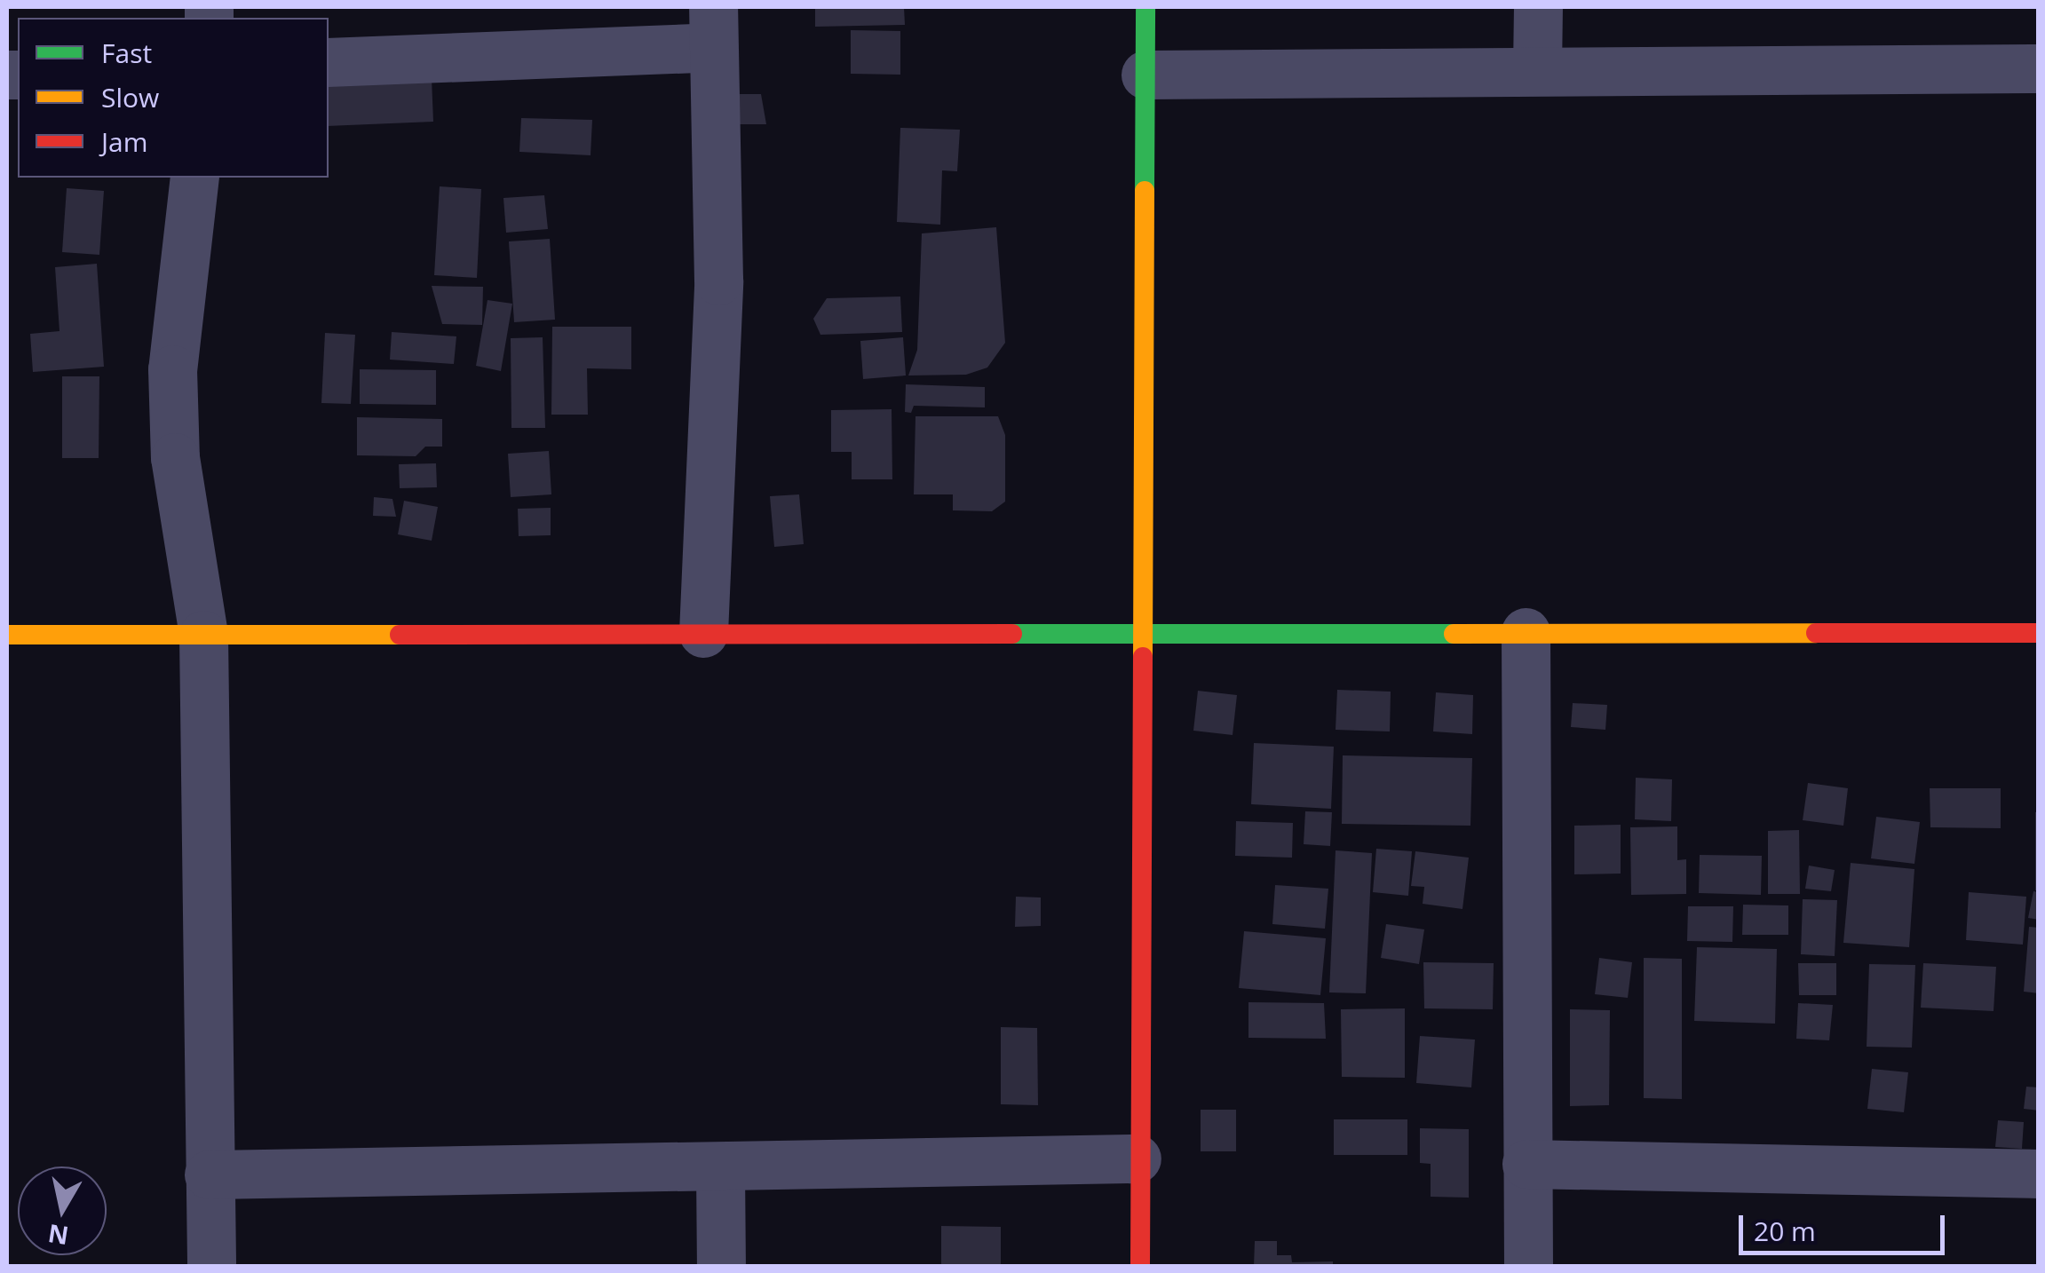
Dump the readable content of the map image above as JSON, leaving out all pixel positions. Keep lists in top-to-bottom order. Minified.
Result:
{"legend":["Fast","Slow","Jam"],"scale_bar":"20 m","north":"bottom"}
